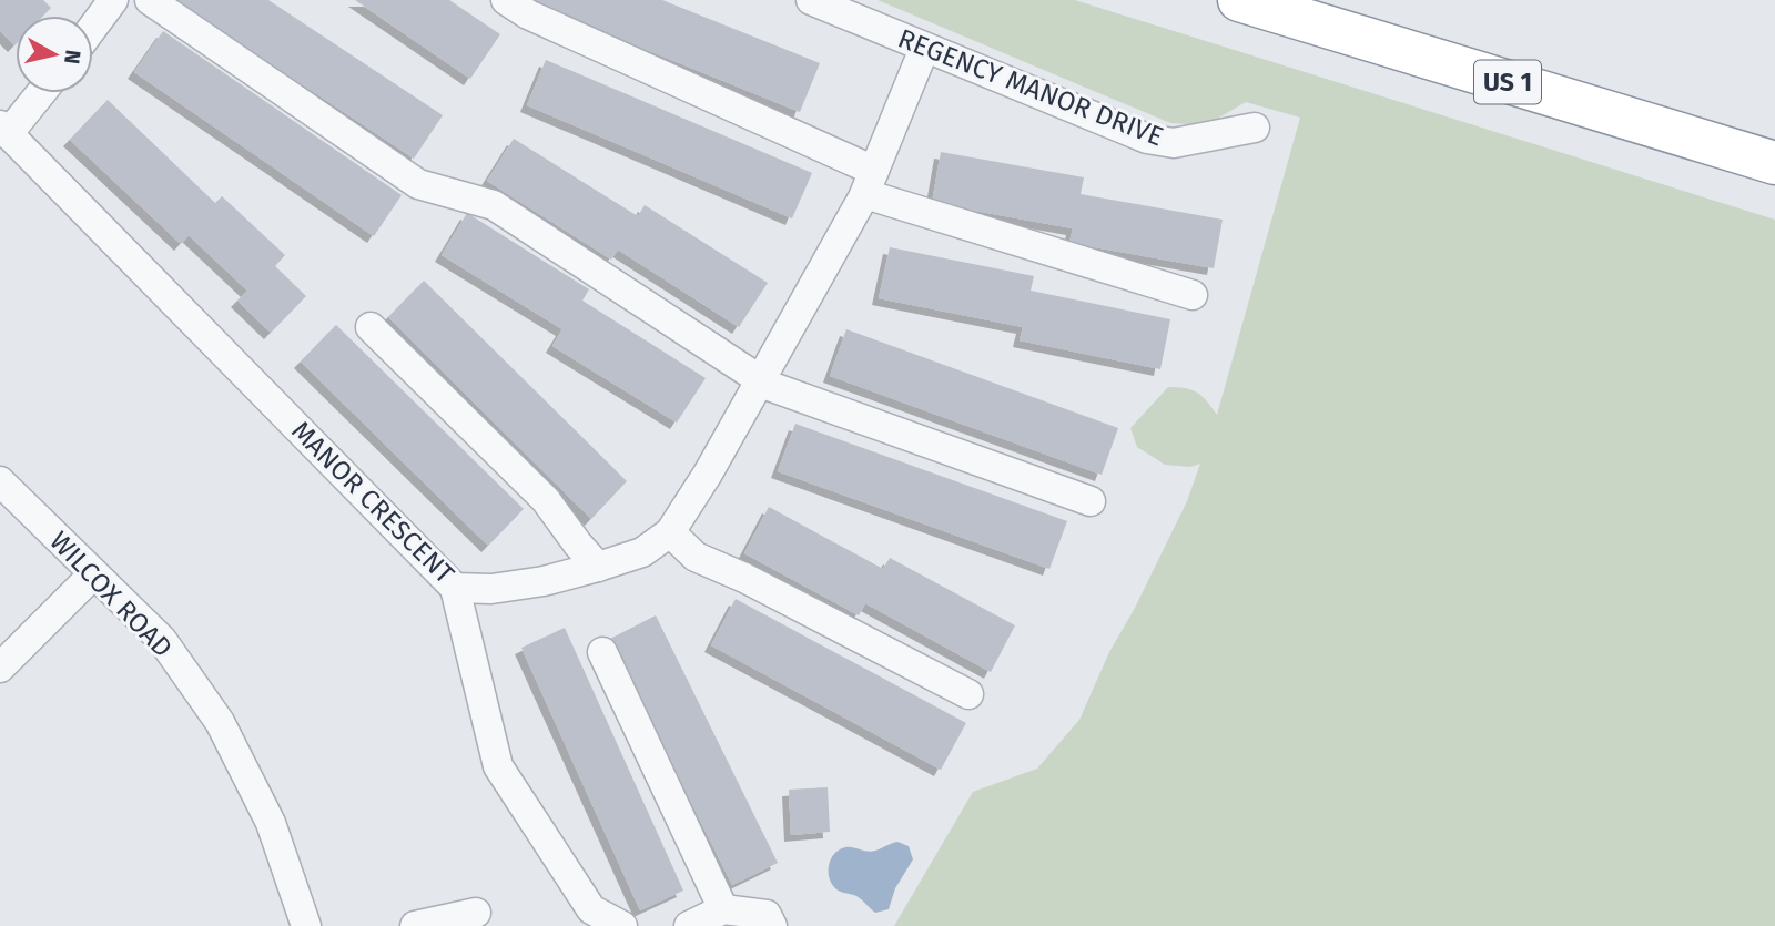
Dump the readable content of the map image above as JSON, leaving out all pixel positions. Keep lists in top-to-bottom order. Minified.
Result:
{"streets":{"highway":["US 1"],"street":["REGENCY MANOR DRIVE","MANOR CRESCENT","WILCOX ROAD"]},"crossings":[["REGENCY MANOR DRIVE","MANOR CRESCENT"]],"north":"right"}
